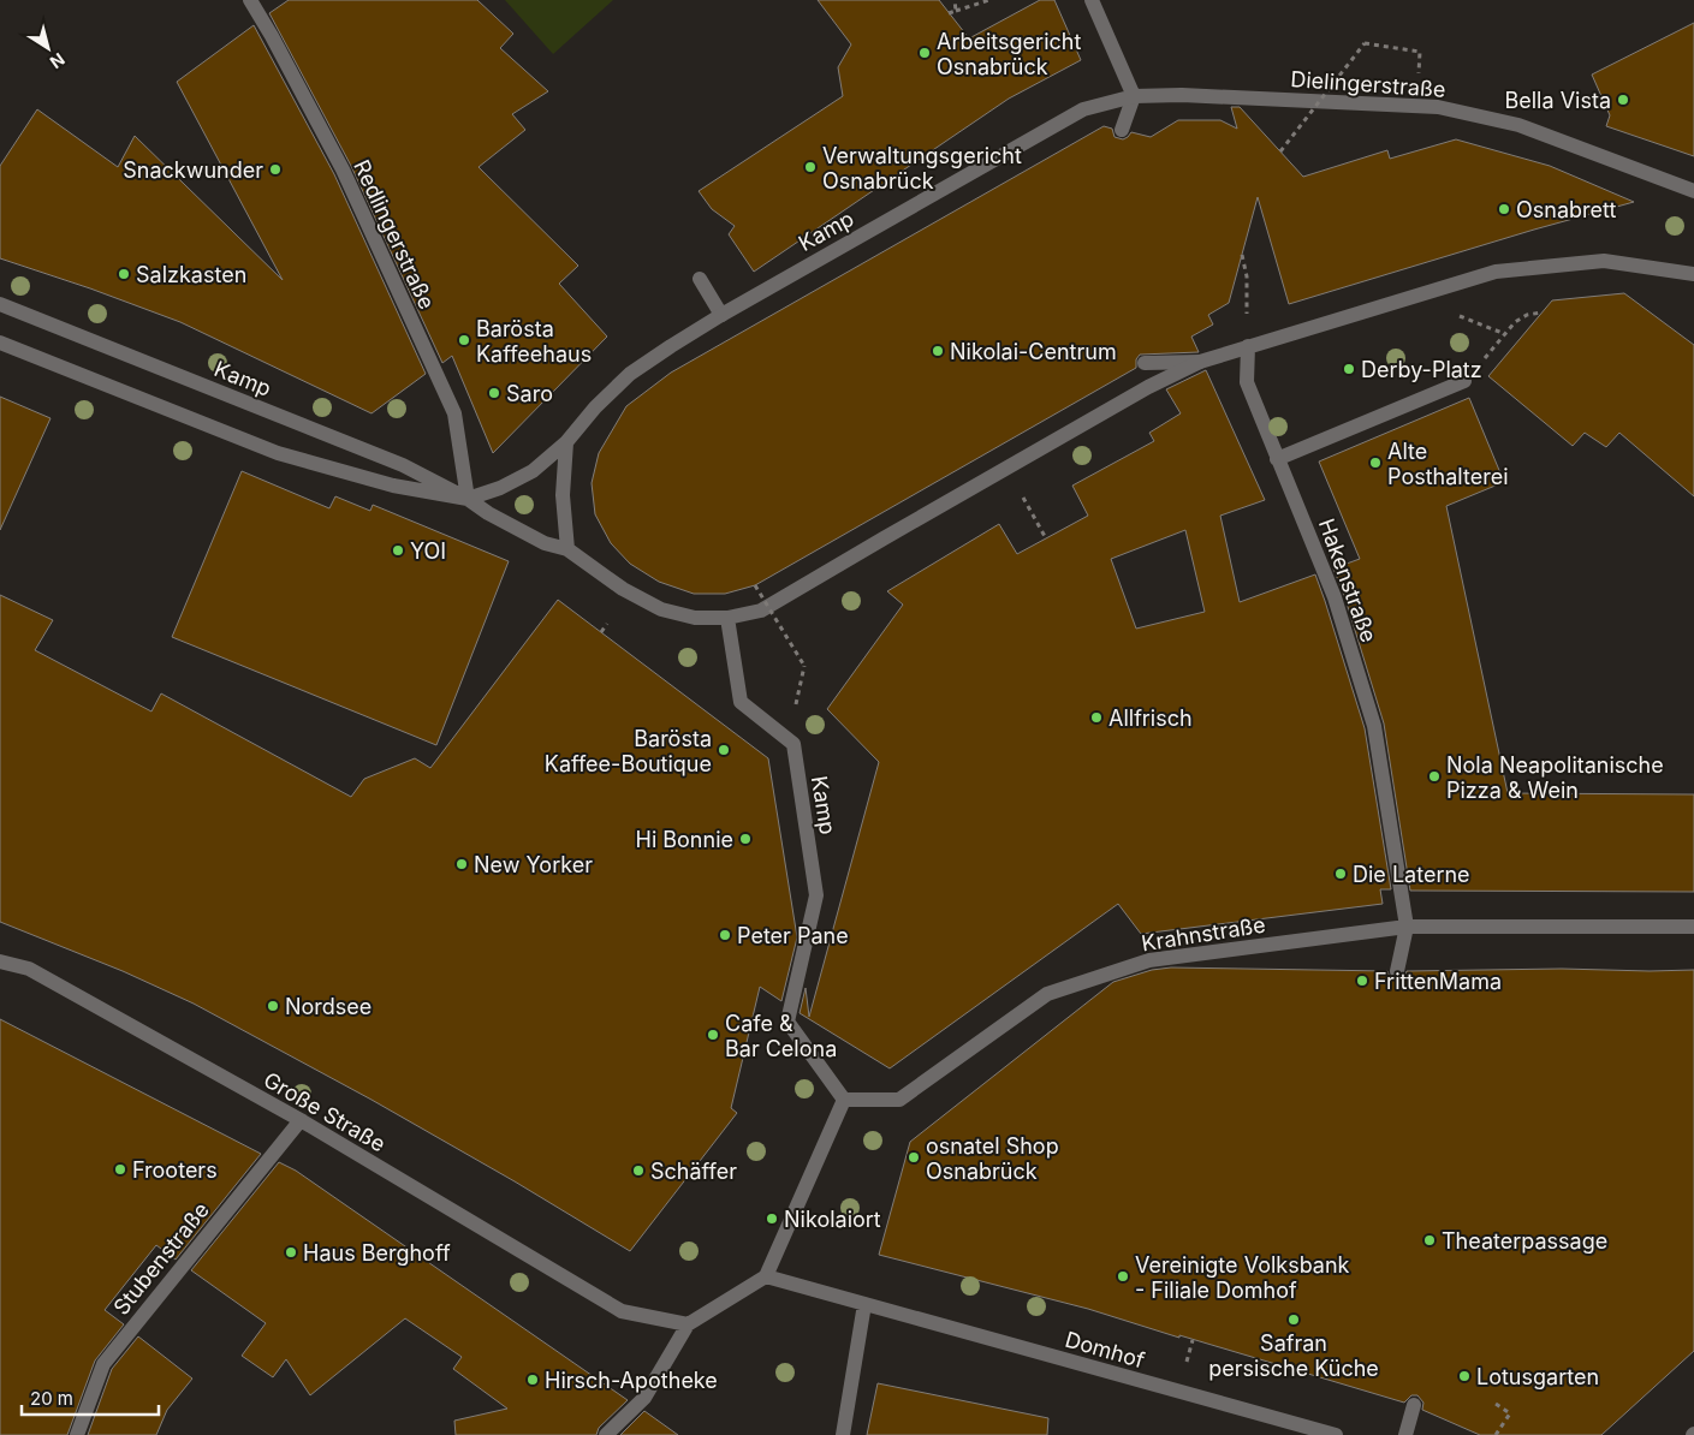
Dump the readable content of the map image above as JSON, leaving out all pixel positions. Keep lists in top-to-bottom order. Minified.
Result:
{"streets":{"street":["Dielingerstraße","Kamp","Redlingerstraße","Hakenstraße","Krahnstraße","Große Straße","Stubenstraße","Domhof"]},"crossings":[["Dielingerstraße","Kamp"],["Kamp","Redlingerstraße"],["Kamp","Hakenstraße"],["Kamp","Krahnstraße"],["Hakenstraße","Krahnstraße"],["Große Straße","Stubenstraße"]],"places":["Arbeitsgericht Osnabrück","Bella Vista","Verwaltungsgericht Osnabrück","Snackwunder","Osnabrett","Salzkasten","Barösta Kaffeehaus","Nikolai-Centrum","Derby-Platz","Saro","Alte Posthalterei","YOI","Allfrisch","Barösta Kaffee-Boutique","Nola Neapolitanische Pizza & Wein","Hi Bonnie","New Yorker","Die Laterne","Peter Pane","FrittenMama","Nordsee","Cafe & Bar Celona","osnatel Shop Osnabrück","Frooters","Schäffer","Nikolaiort","Theaterpassage","Haus Berghoff","Vereinigte Volksbank - Filiale Domhof","Safran persische Küche","Lotusgarten","Hirsch-Apotheke"],"scale_bar":"20 m","north":"bottom right"}
